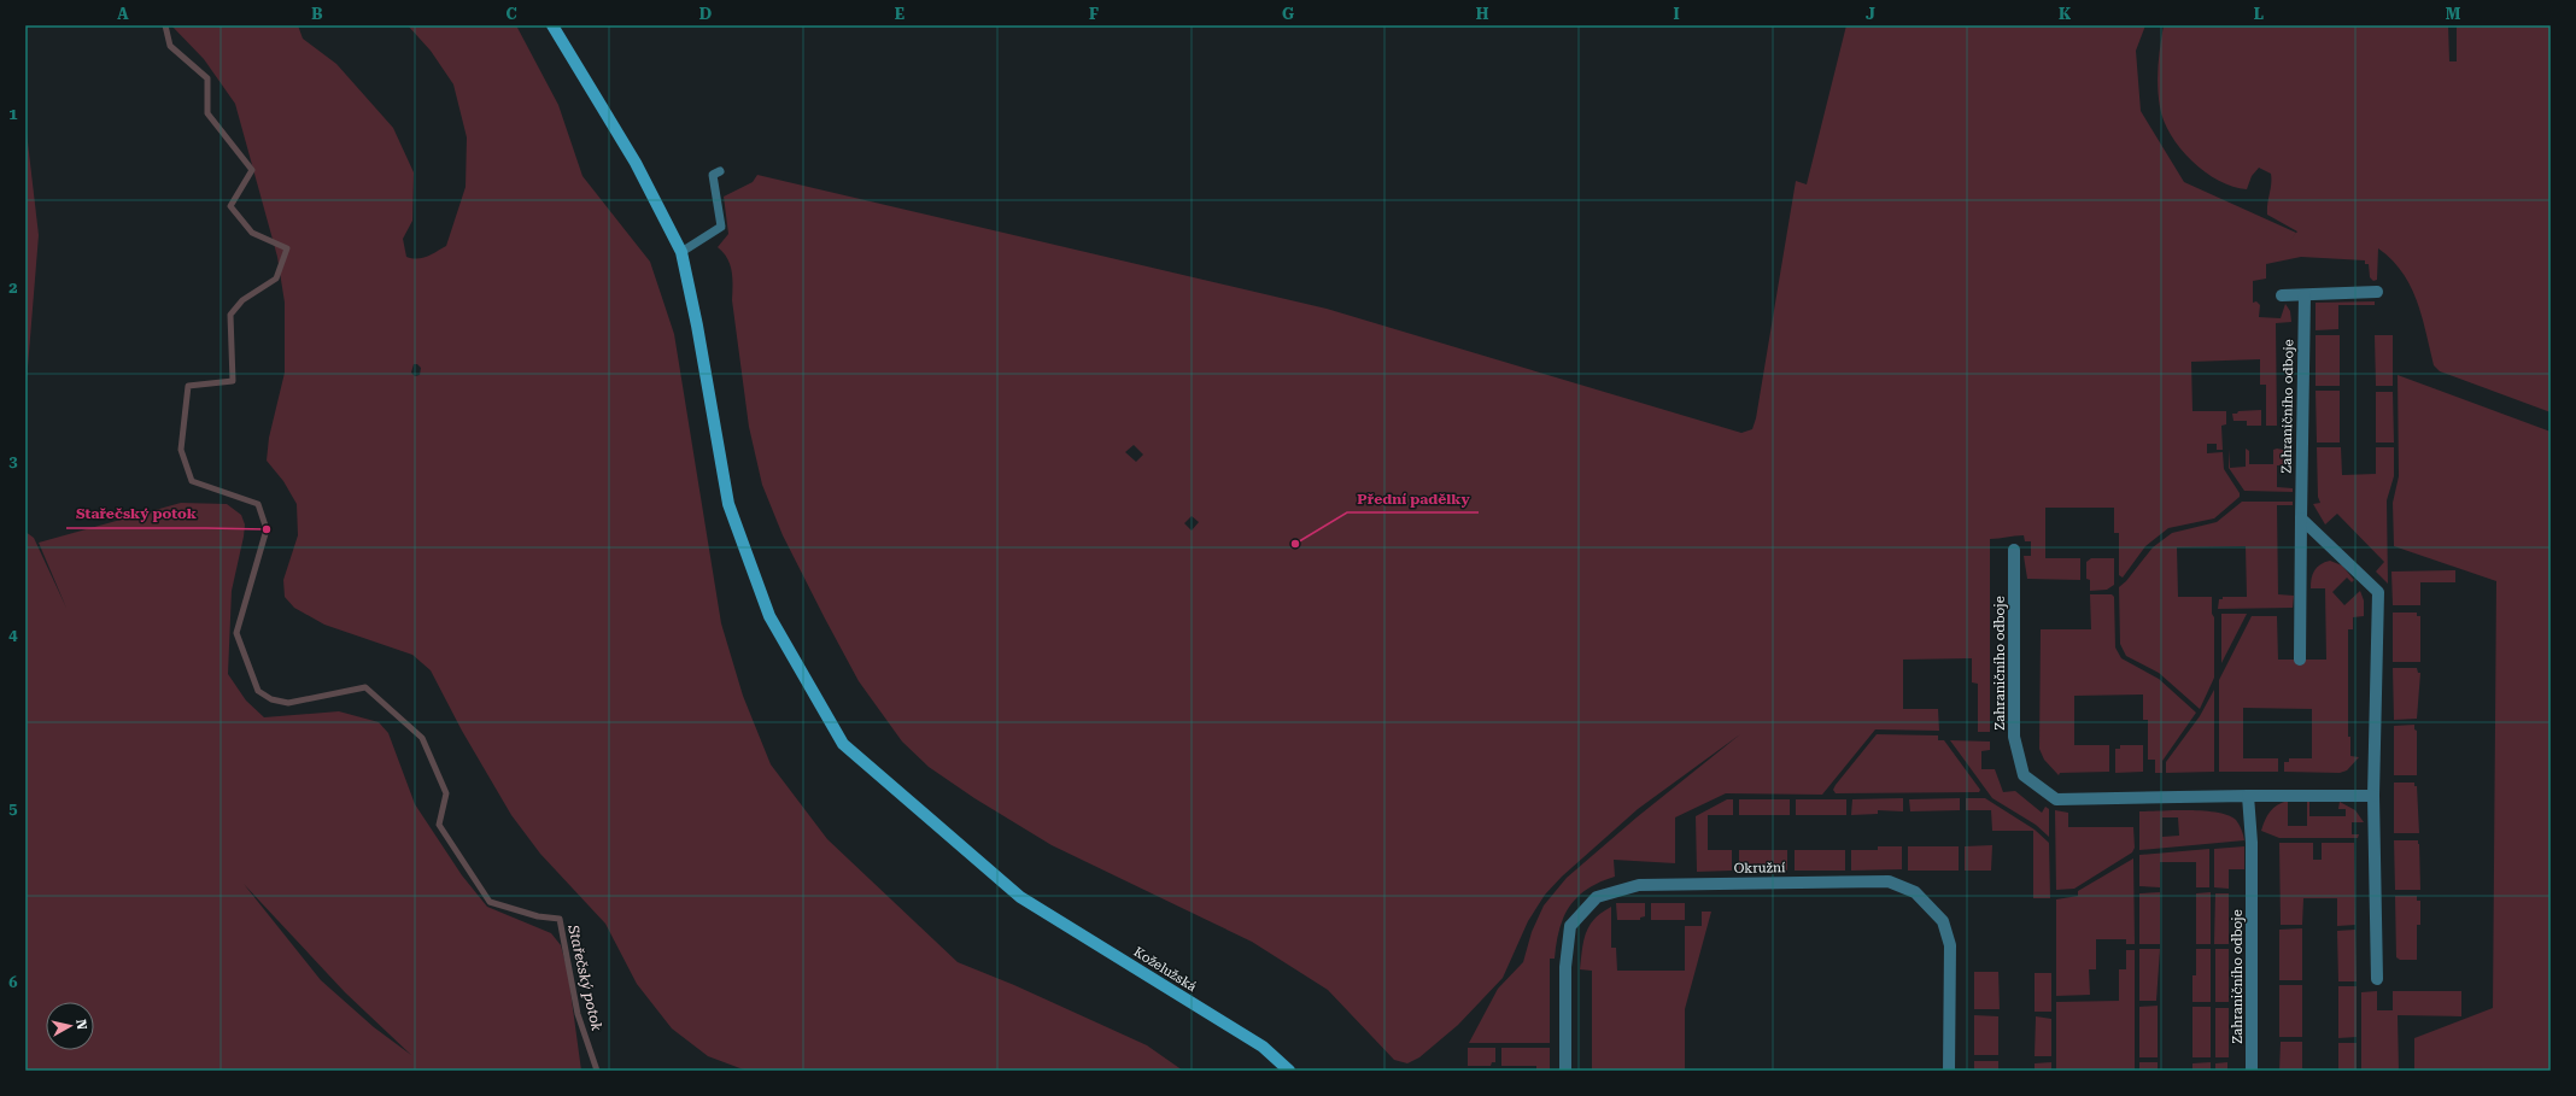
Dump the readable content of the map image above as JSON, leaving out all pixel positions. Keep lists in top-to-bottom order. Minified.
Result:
{"streets":{"main road":["Koželužská"],"street":["Zahraničního odboje","Okružní"]},"water":["Stařečský potok"],"places":["Stařečský potok","Přední padělky"],"north":"right","grid":{"columns":["A","B","C","D","E","F","G","H","I","J","K","L","M"],"rows":["1","2","3","4","5","6"]}}
